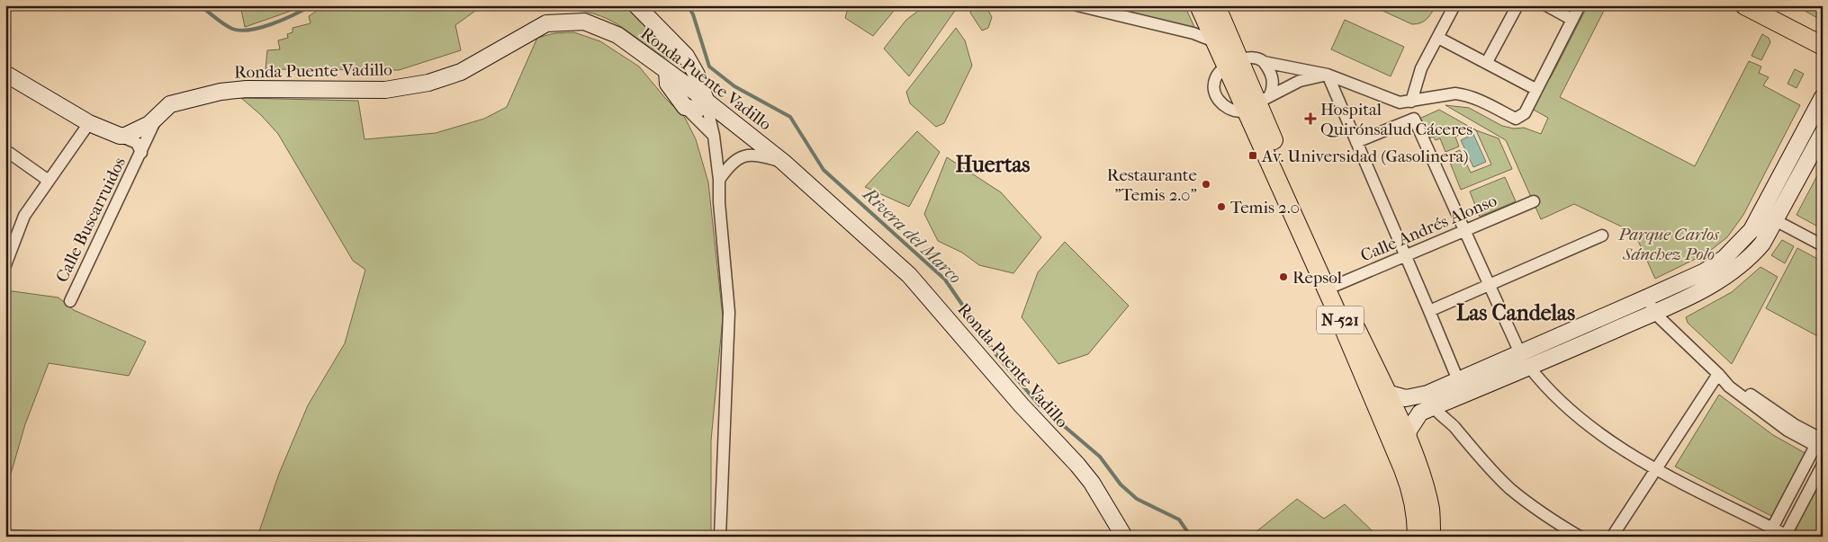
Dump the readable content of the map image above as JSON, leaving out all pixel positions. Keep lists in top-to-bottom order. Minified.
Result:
{"streets":{"main road":["Ronda Puente Vadillo","N-521"],"street":["Calle Buscarruidos","Calle Andrés Alonso"]},"crossings":[["Ronda Puente Vadillo","Calle Buscarruidos"],["Calle Andrés Alonso","N-521"]],"districts":["Huertas","Las Candelas"],"water":["Rivera del Marco"],"parks":["Parque Carlos Sánchez Polo"],"places":{"health":["Hospital Quirónsalud Cáceres"],"transit":["Av. Universidad (Gasolinera)"],"other":["Restaurante \"Temis 2.0\"","Temis 2.0","Repsol"]}}
